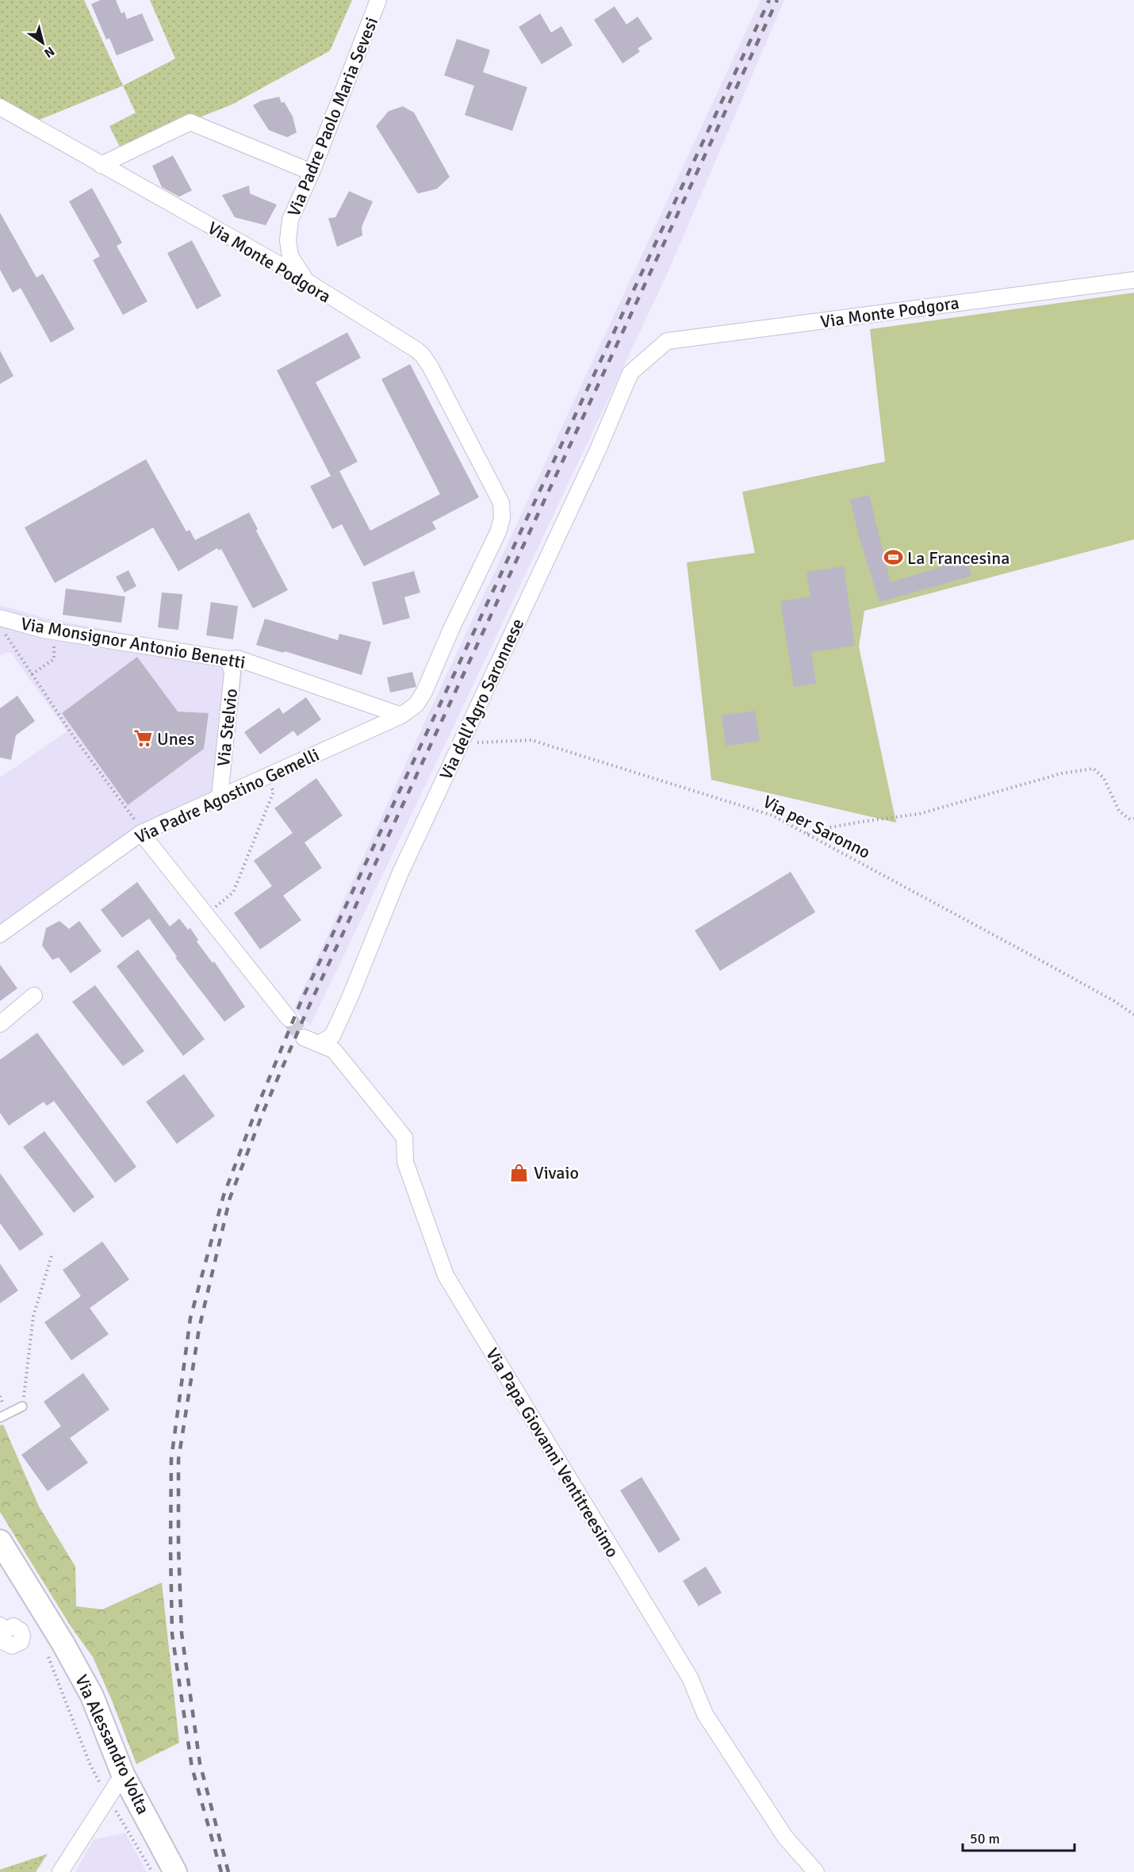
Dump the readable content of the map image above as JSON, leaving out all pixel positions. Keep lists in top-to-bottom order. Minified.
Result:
{"streets":{"street":["Via Padre Paolo Maria Sevesi","Via Monte Podgora","Via Monsignor Antonio Benetti","Via dell'Agro Saronnese","Via Stelvio","Via Padre Agostino Gemelli","Via Papa Giovanni Ventitreesimo","Via Alessandro Volta"],"path":["Via per Saronno"]},"crossings":[["Via Padre Paolo Maria Sevesi","Via Monte Podgora"],["Via Monte Podgora","Via dell'Agro Saronnese"],["Via Monte Podgora","Via Padre Agostino Gemelli"],["Via Monsignor Antonio Benetti","Via Stelvio"],["Via Monsignor Antonio Benetti","Via Padre Agostino Gemelli"],["Via dell'Agro Saronnese","Via per Saronno"],["Via dell'Agro Saronnese","Via Papa Giovanni Ventitreesimo"],["Via Stelvio","Via Padre Agostino Gemelli"]],"places":{"sports":["La Francesina"],"supermarket":["Unes"],"shop":["Vivaio"]},"scale_bar":"50 m","north":"bottom right"}
